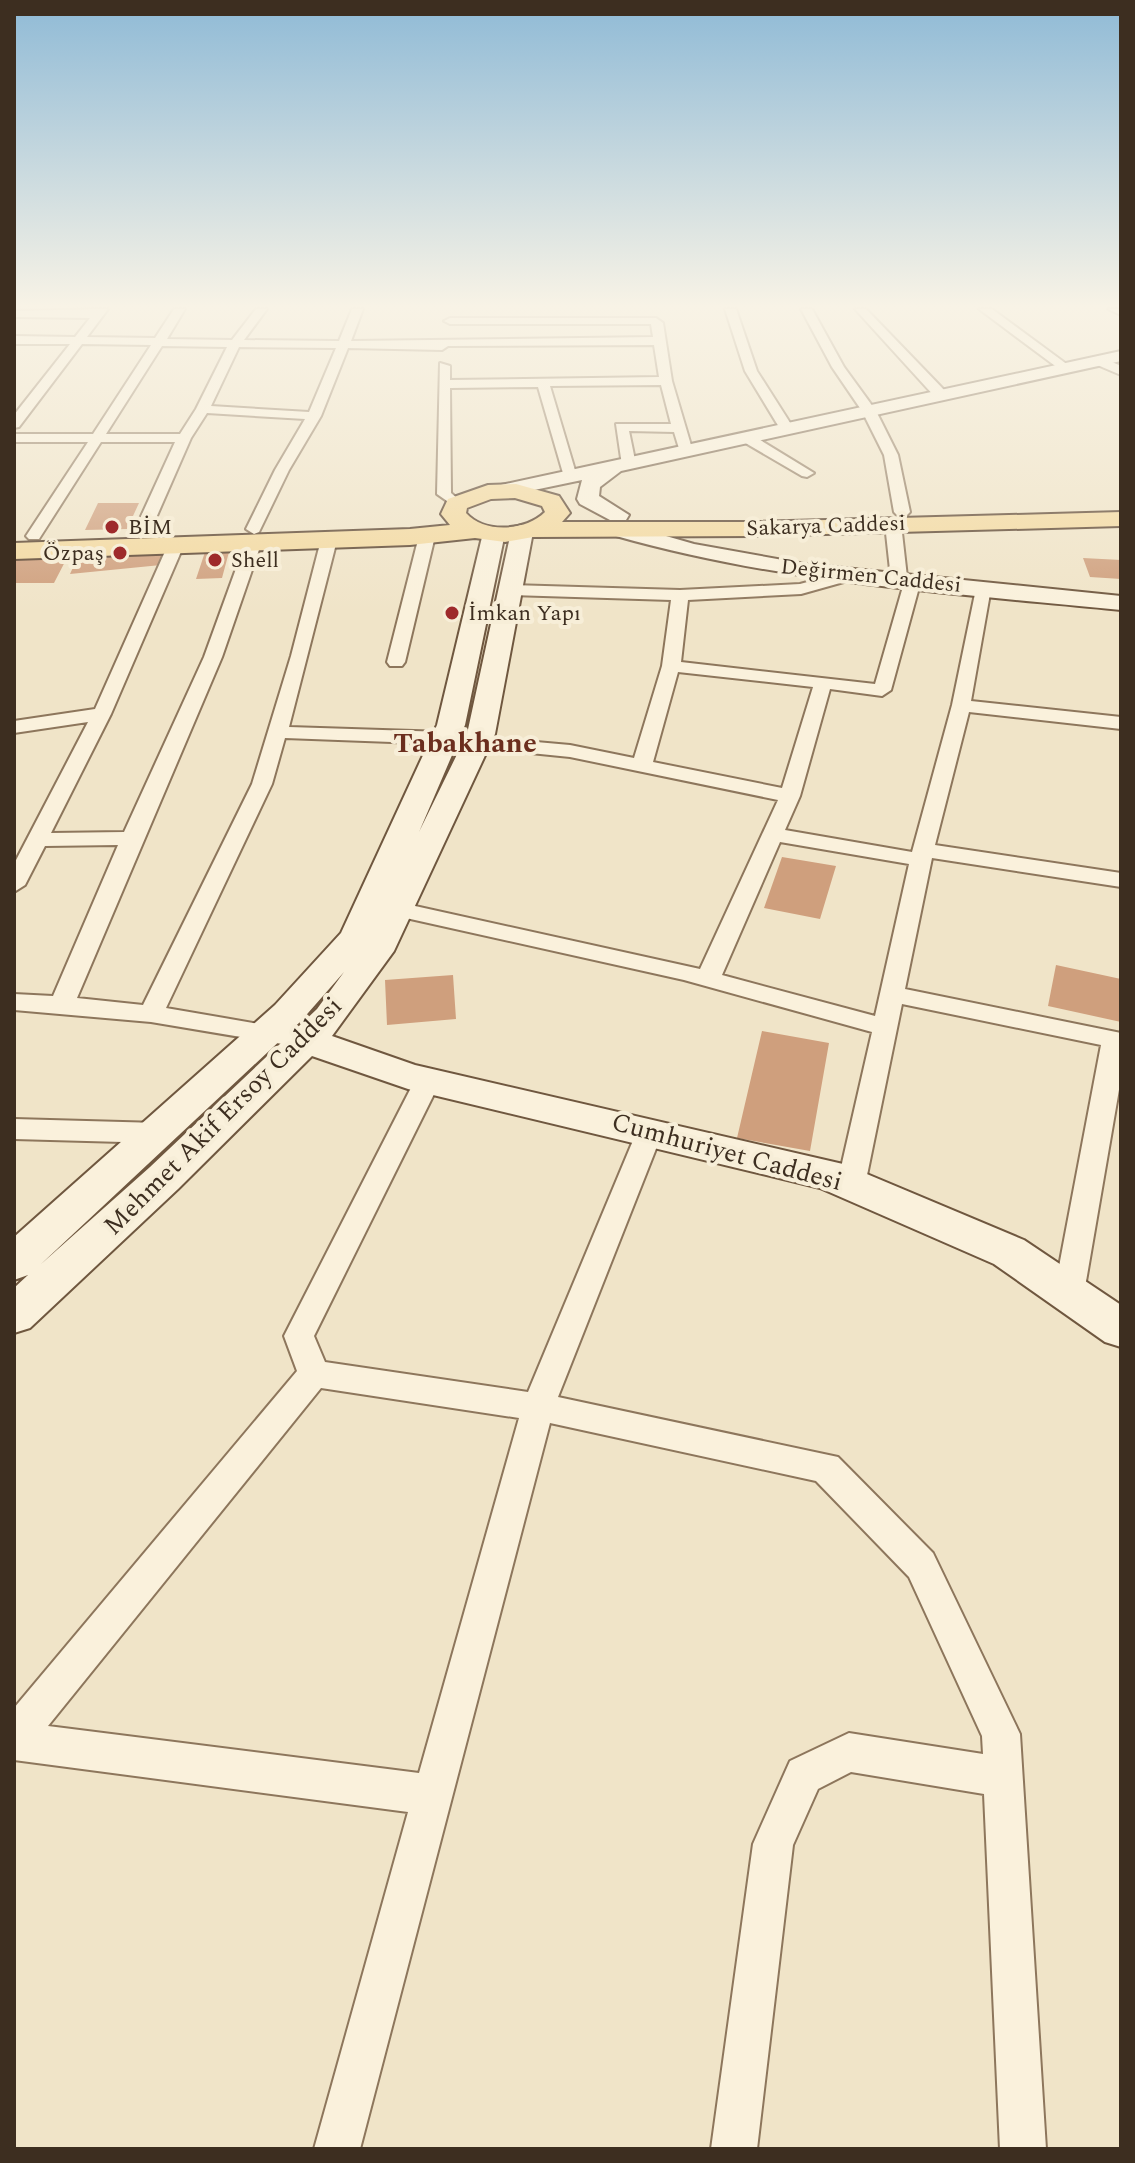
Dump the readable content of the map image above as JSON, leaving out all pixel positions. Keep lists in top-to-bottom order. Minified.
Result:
{"streets":{"main road":["Sakarya Caddesi","Değirmen Caddesi","Mehmet Akif Ersoy Caddesi","Cumhuriyet Caddesi"]},"crossings":[["Sakarya Caddesi","Değirmen Caddesi"],["Sakarya Caddesi","Mehmet Akif Ersoy Caddesi"],["Mehmet Akif Ersoy Caddesi","Cumhuriyet Caddesi"]],"districts":["Tabakhane"],"places":["BİM","Özpaş","Shell","İmkan Yapı"]}
